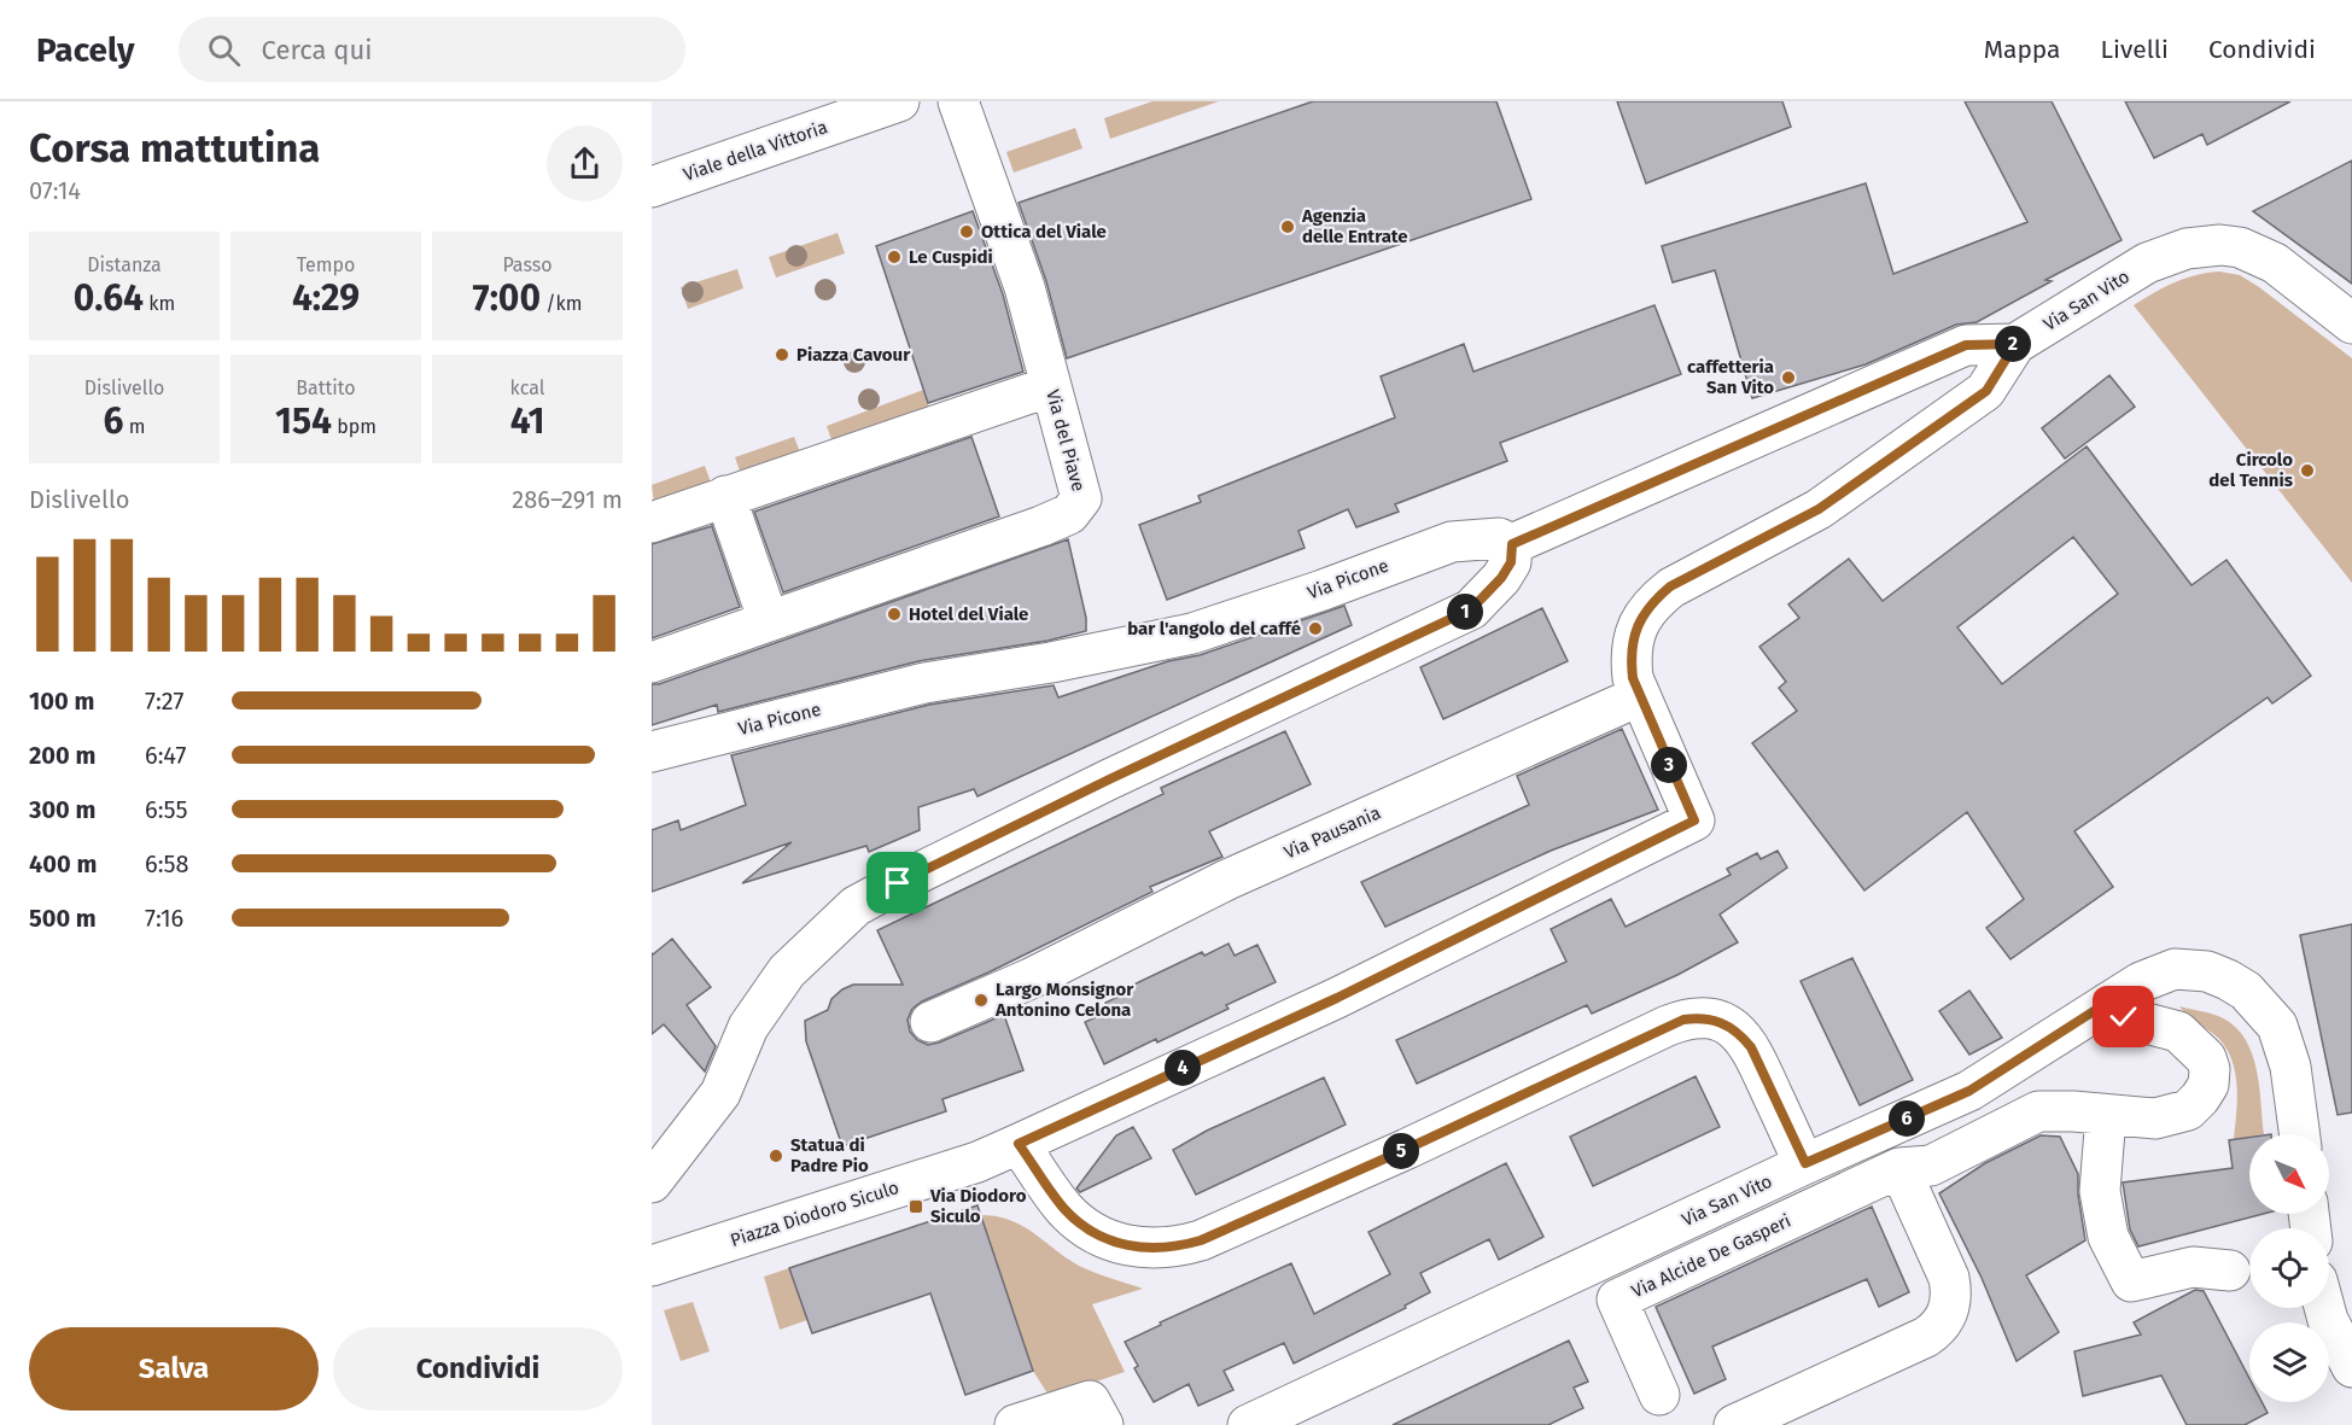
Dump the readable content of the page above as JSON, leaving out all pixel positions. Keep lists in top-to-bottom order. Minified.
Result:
{"streets":{"street":["Viale della Vittoria","Via San Vito","Via del Piave","Via Picone","Via Pausania","Piazza Diodoro Siculo","Via Alcide De Gasperi"]},"crossings":[["Via San Vito","Via Pausania"],["Via San Vito","Piazza Diodoro Siculo"]],"places":{"other":["Agenzia delle Entrate","Ottica del Viale","Le Cuspidi","Piazza Cavour","caffetteria San Vito","Circolo del Tennis","Hotel del Viale","bar l'angolo del caffé","Largo Monsignor Antonino Celona","Statua di Padre Pio"],"transit":["Via Diodoro Siculo"]},"north":"bottom right","page":{"header":"Pacely","search":"Cerca qui","nav":["Mappa","Livelli","Condividi"],"heading":["Corsa mattutina","07:14"],"stats":[["Distanza","0.64 km"],["Tempo","4:29"],["Passo","7:00 /km"],["Dislivello","6 m"],["Battito","154 bpm"],["kcal","41"]],"pins":["2","1","3","4","6","5"],"chart":["Dislivello","286–291 m"],"list":[{"name":"100 m","note":"7:27"},{"name":"200 m","note":"6:47"},{"name":"300 m","note":"6:55"},{"name":"400 m","note":"6:58"},{"name":"500 m","note":"7:16"}],"buttons":["Salva","Condividi"]}}
